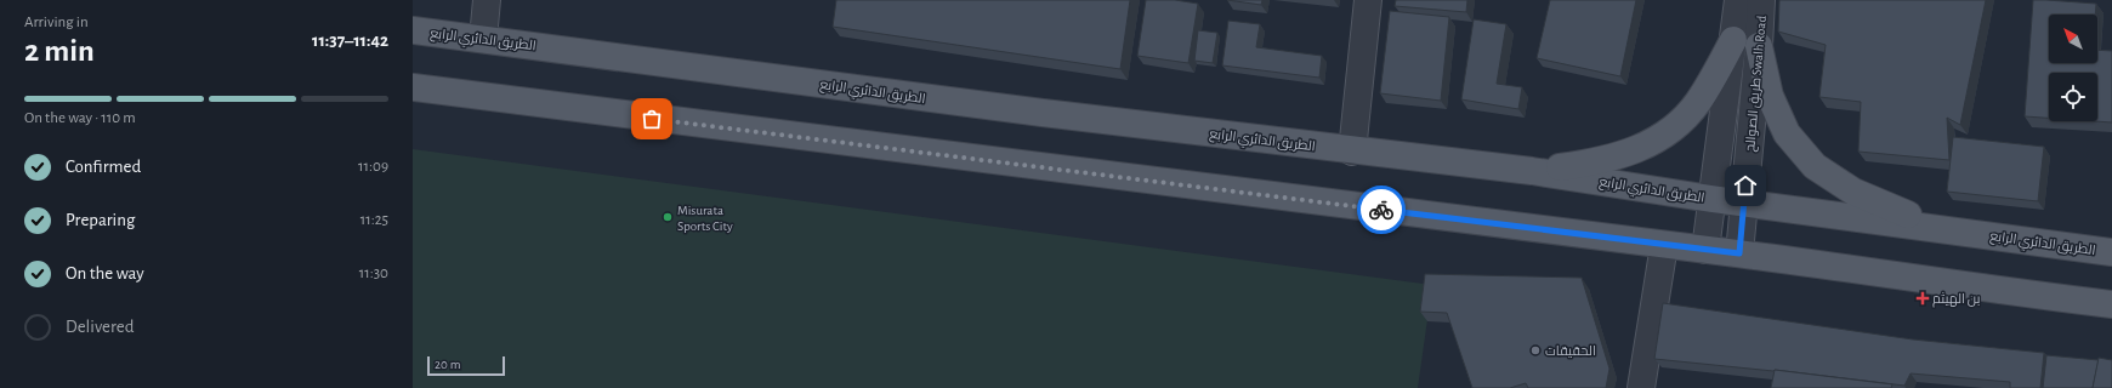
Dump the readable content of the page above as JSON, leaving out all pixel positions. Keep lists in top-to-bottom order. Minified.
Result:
{"streets":{"main road":["الطريق الدائري الرابع"],"street":["طريق الصوالح Swalh Road"]},"crossings":[["الطريق الدائري الرابع","طريق الصوالح Swalh Road"]],"places":{"other":["Misurata Sports City","الحقيقات"],"health":["بن الهيثم"]},"scale_bar":"20 m","north":"top left","page":{"heading":["2 min","Arriving in","11:37–11:42"],"bar":"On the way · 110 m","list":[["Confirmed","11:09"],["Preparing","11:25"],["On the way","11:30"],"Delivered"],"scale":"20 m"}}
